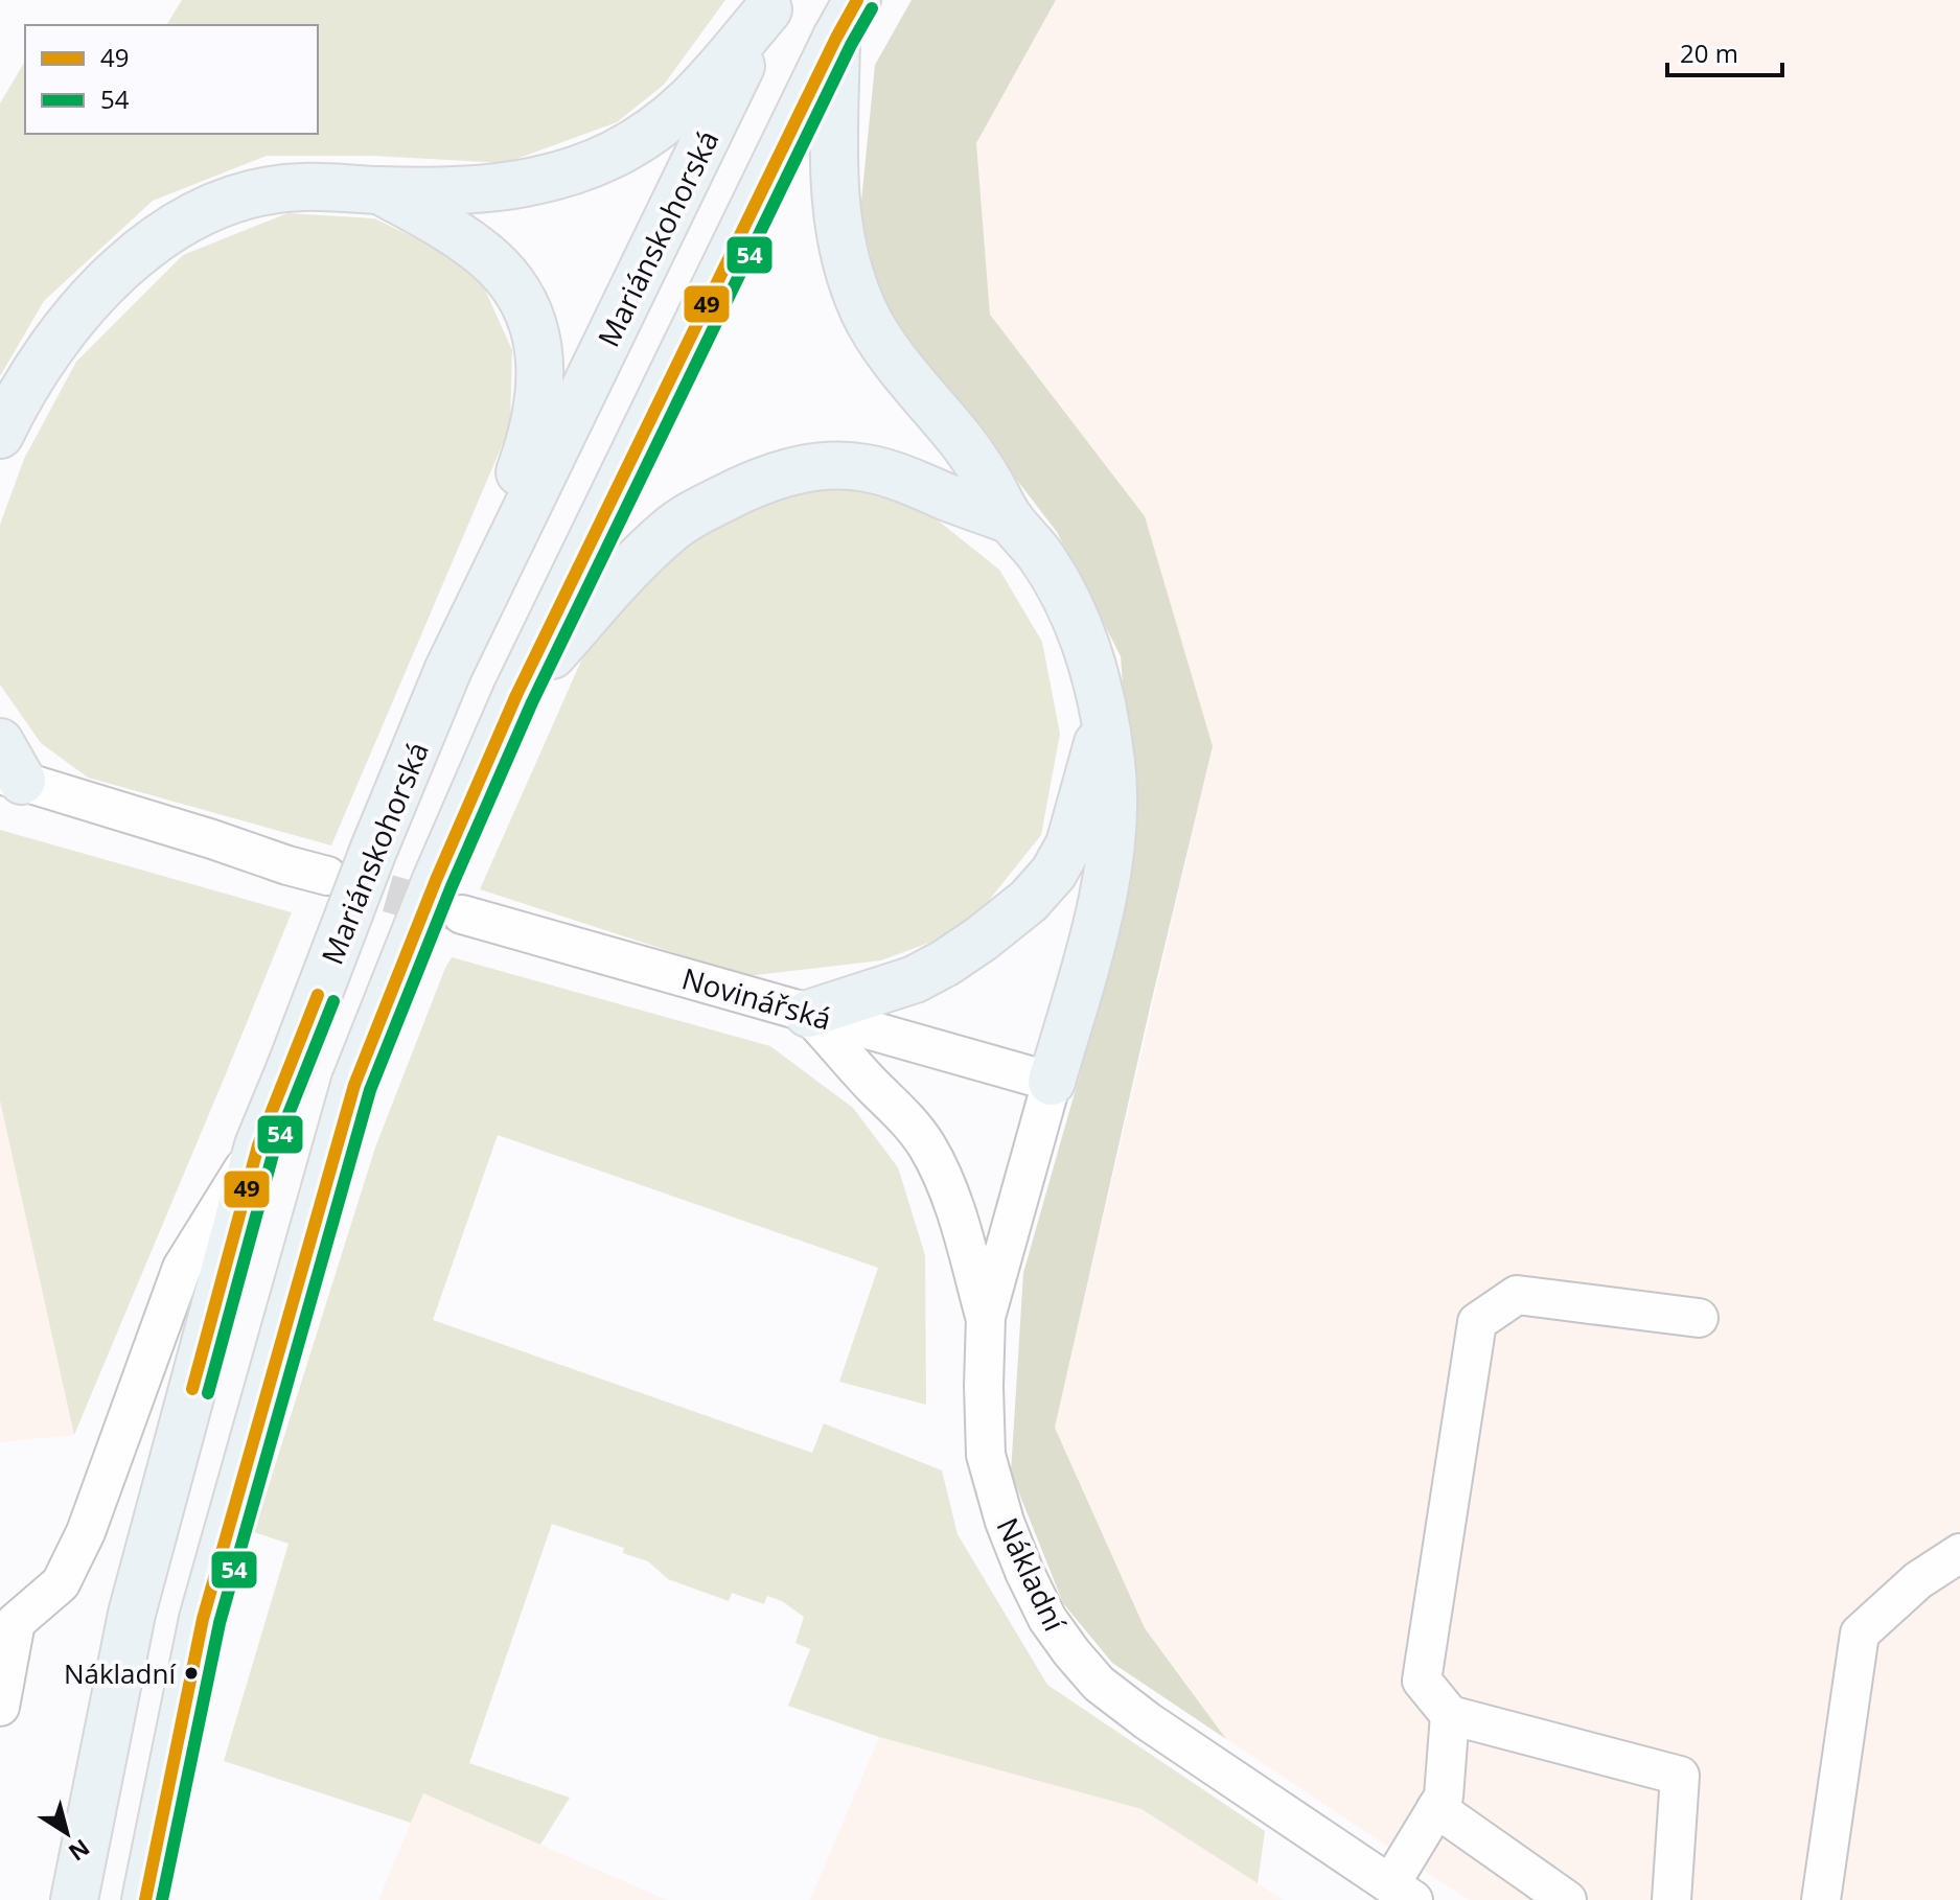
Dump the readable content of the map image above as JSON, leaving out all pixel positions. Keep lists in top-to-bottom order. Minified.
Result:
{"streets":{"main road":["Mariánskohorská"],"street":["Novinářská","Nákladní"]},"crossings":[["Novinářská","Nákladní"]],"places":["Nákladní"],"lines":["transit line 49","transit line 54"],"legend":["49","54"],"scale_bar":"20 m","north":"bottom right"}
